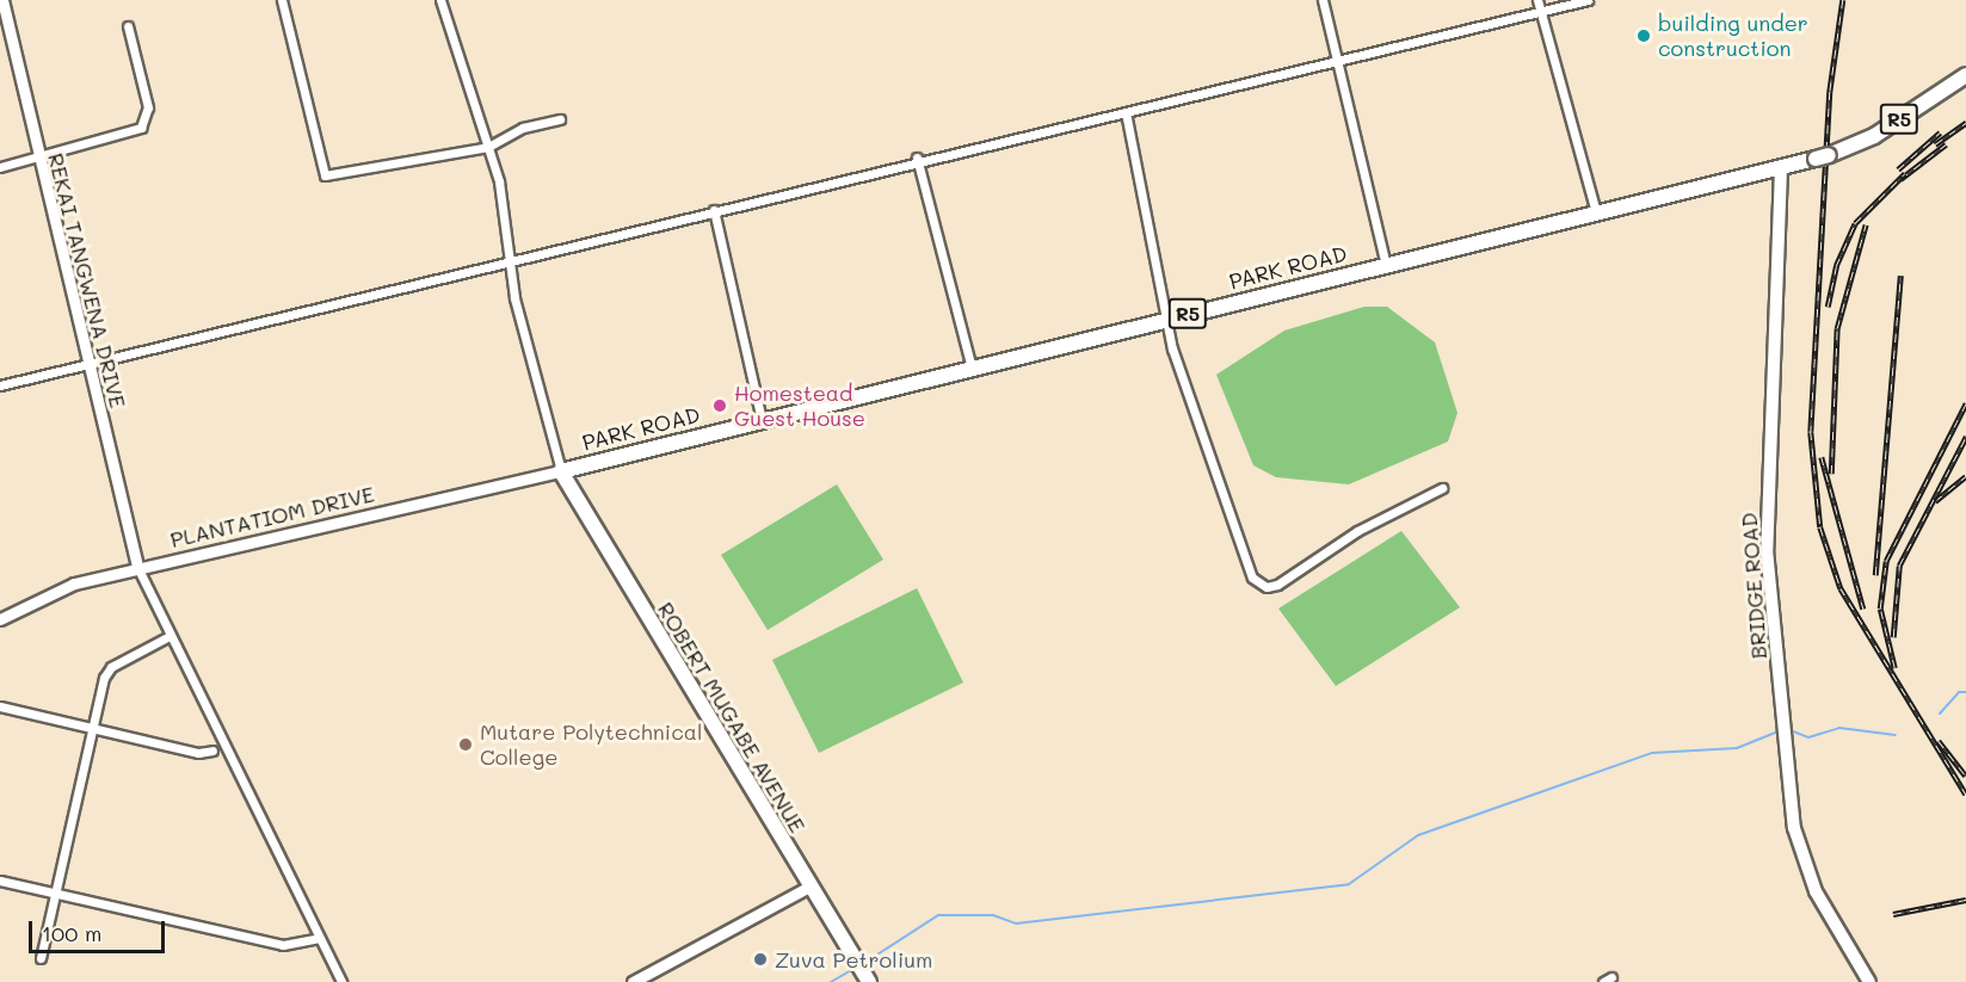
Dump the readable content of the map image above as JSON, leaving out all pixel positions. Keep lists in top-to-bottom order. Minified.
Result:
{"streets":{"highway":["R5","PARK ROAD","ROBERT MUGABE AVENUE"],"main road":["BRIDGE ROAD"],"street":["REKAI TANGWENA DRIVE","PLANTATIOM DRIVE"]},"crossings":[["PARK ROAD","PLANTATIOM DRIVE"],["PARK ROAD","BRIDGE ROAD"],["PARK ROAD","ROBERT MUGABE AVENUE"],["REKAI TANGWENA DRIVE","PLANTATIOM DRIVE"],["PLANTATIOM DRIVE","ROBERT MUGABE AVENUE"]],"places":["building under construction","Homestead Guest House","Mutare Polytechnical College","Zuva Petrolium"],"scale_bar":"100 m"}
